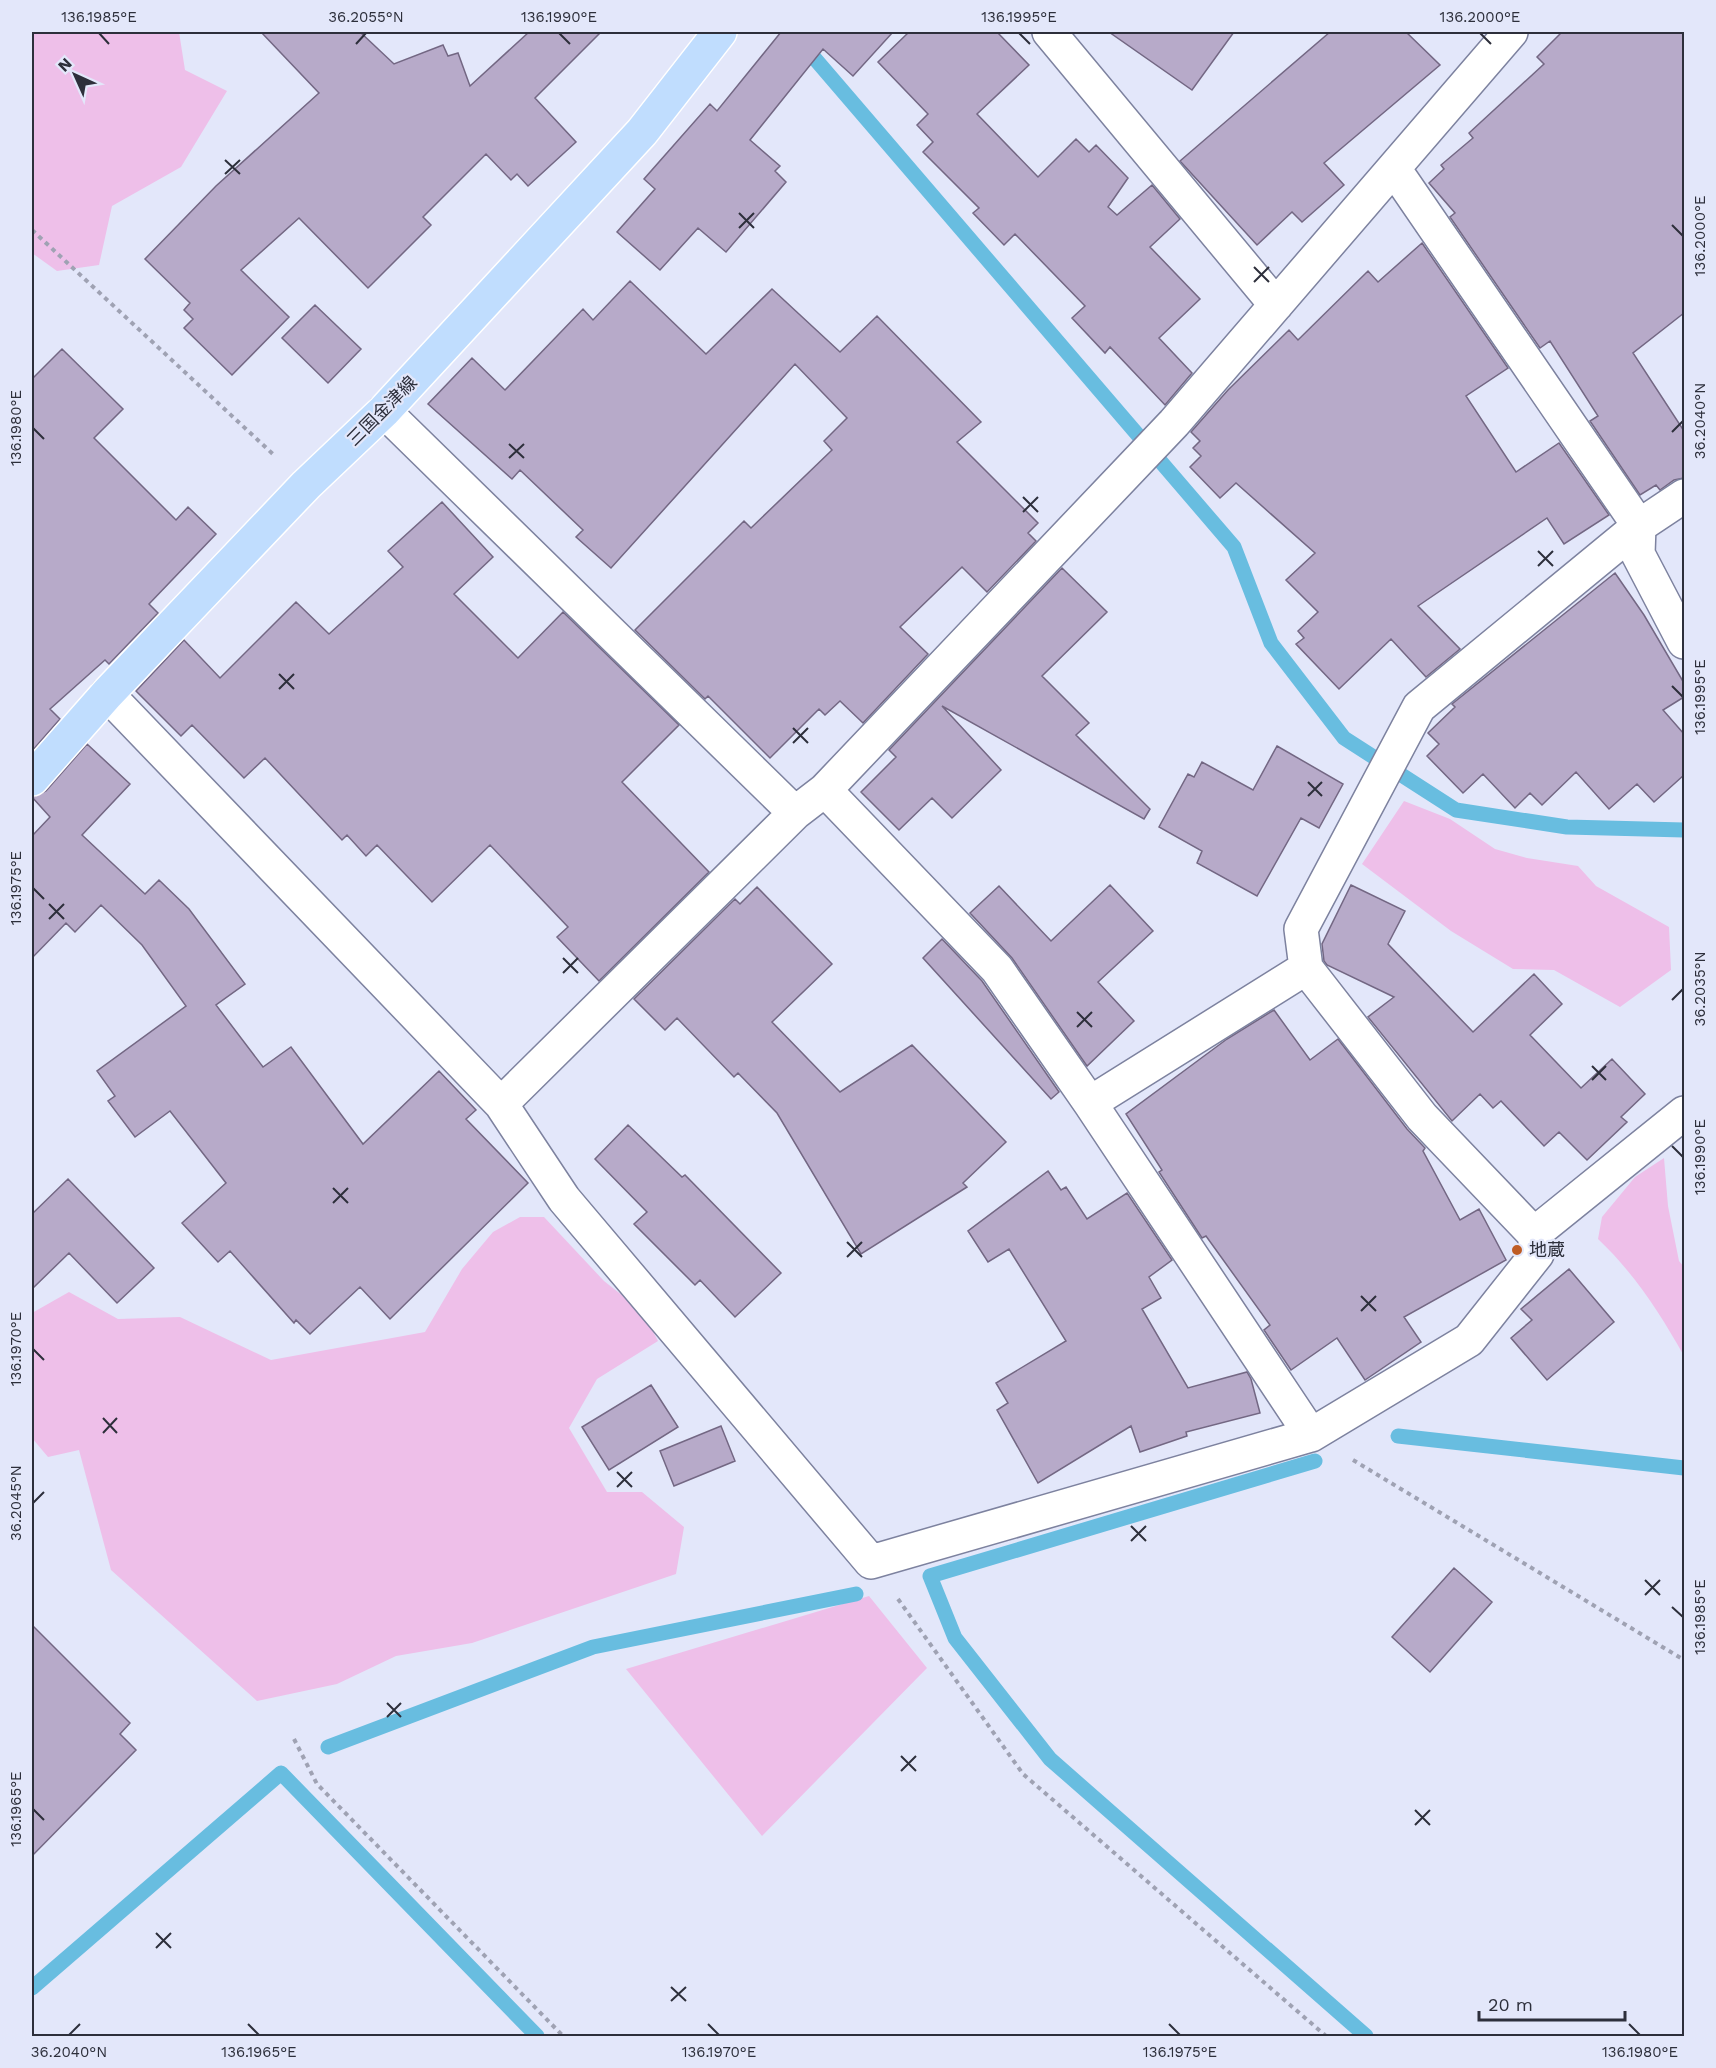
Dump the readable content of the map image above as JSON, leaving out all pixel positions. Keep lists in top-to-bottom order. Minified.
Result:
{"streets":{"main road":["三国金津線"]},"places":["地蔵"],"scale_bar":"20 m","north":"top left","coordinates":["136.1985°E","36.2055°N","136.1990°E","136.1995°E","136.2000°E","36.2040°N","136.1980°E","136.1975°E","36.2035°N","136.1970°E","36.2045°N","136.1965°E"]}
